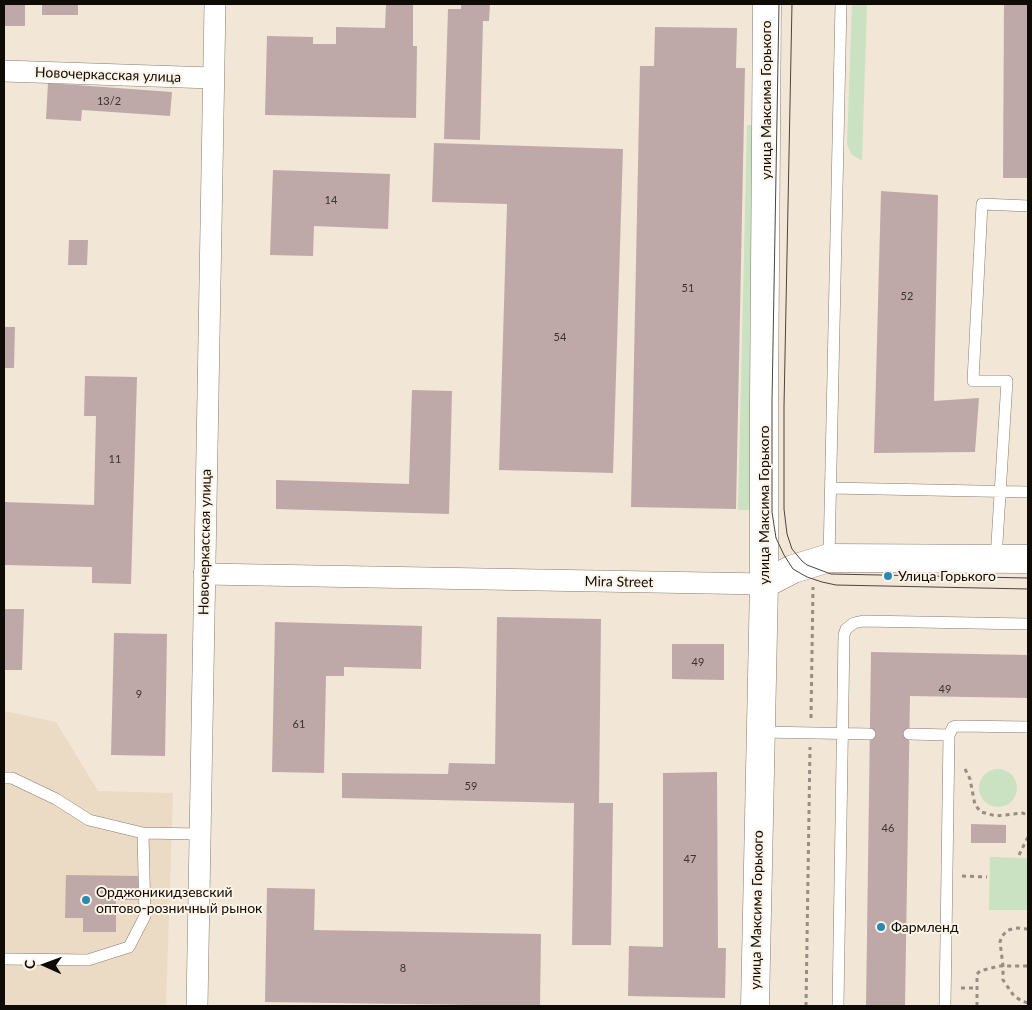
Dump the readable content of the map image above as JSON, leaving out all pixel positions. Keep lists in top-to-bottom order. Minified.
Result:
{"streets":{"street":["Новочеркасская улица","улица Максима Горького","Mira Street"]},"crossings":[["Новочеркасская улица","Mira Street"],["улица Максима Горького","Mira Street"]],"places":["Улица Горького","Орджоникидзевский оптово-розничный рынок","Фармленд"],"house_numbers":["13/2","14","51","52","54","11","49","49","9","61","59","46","47","8"],"north":"left"}
